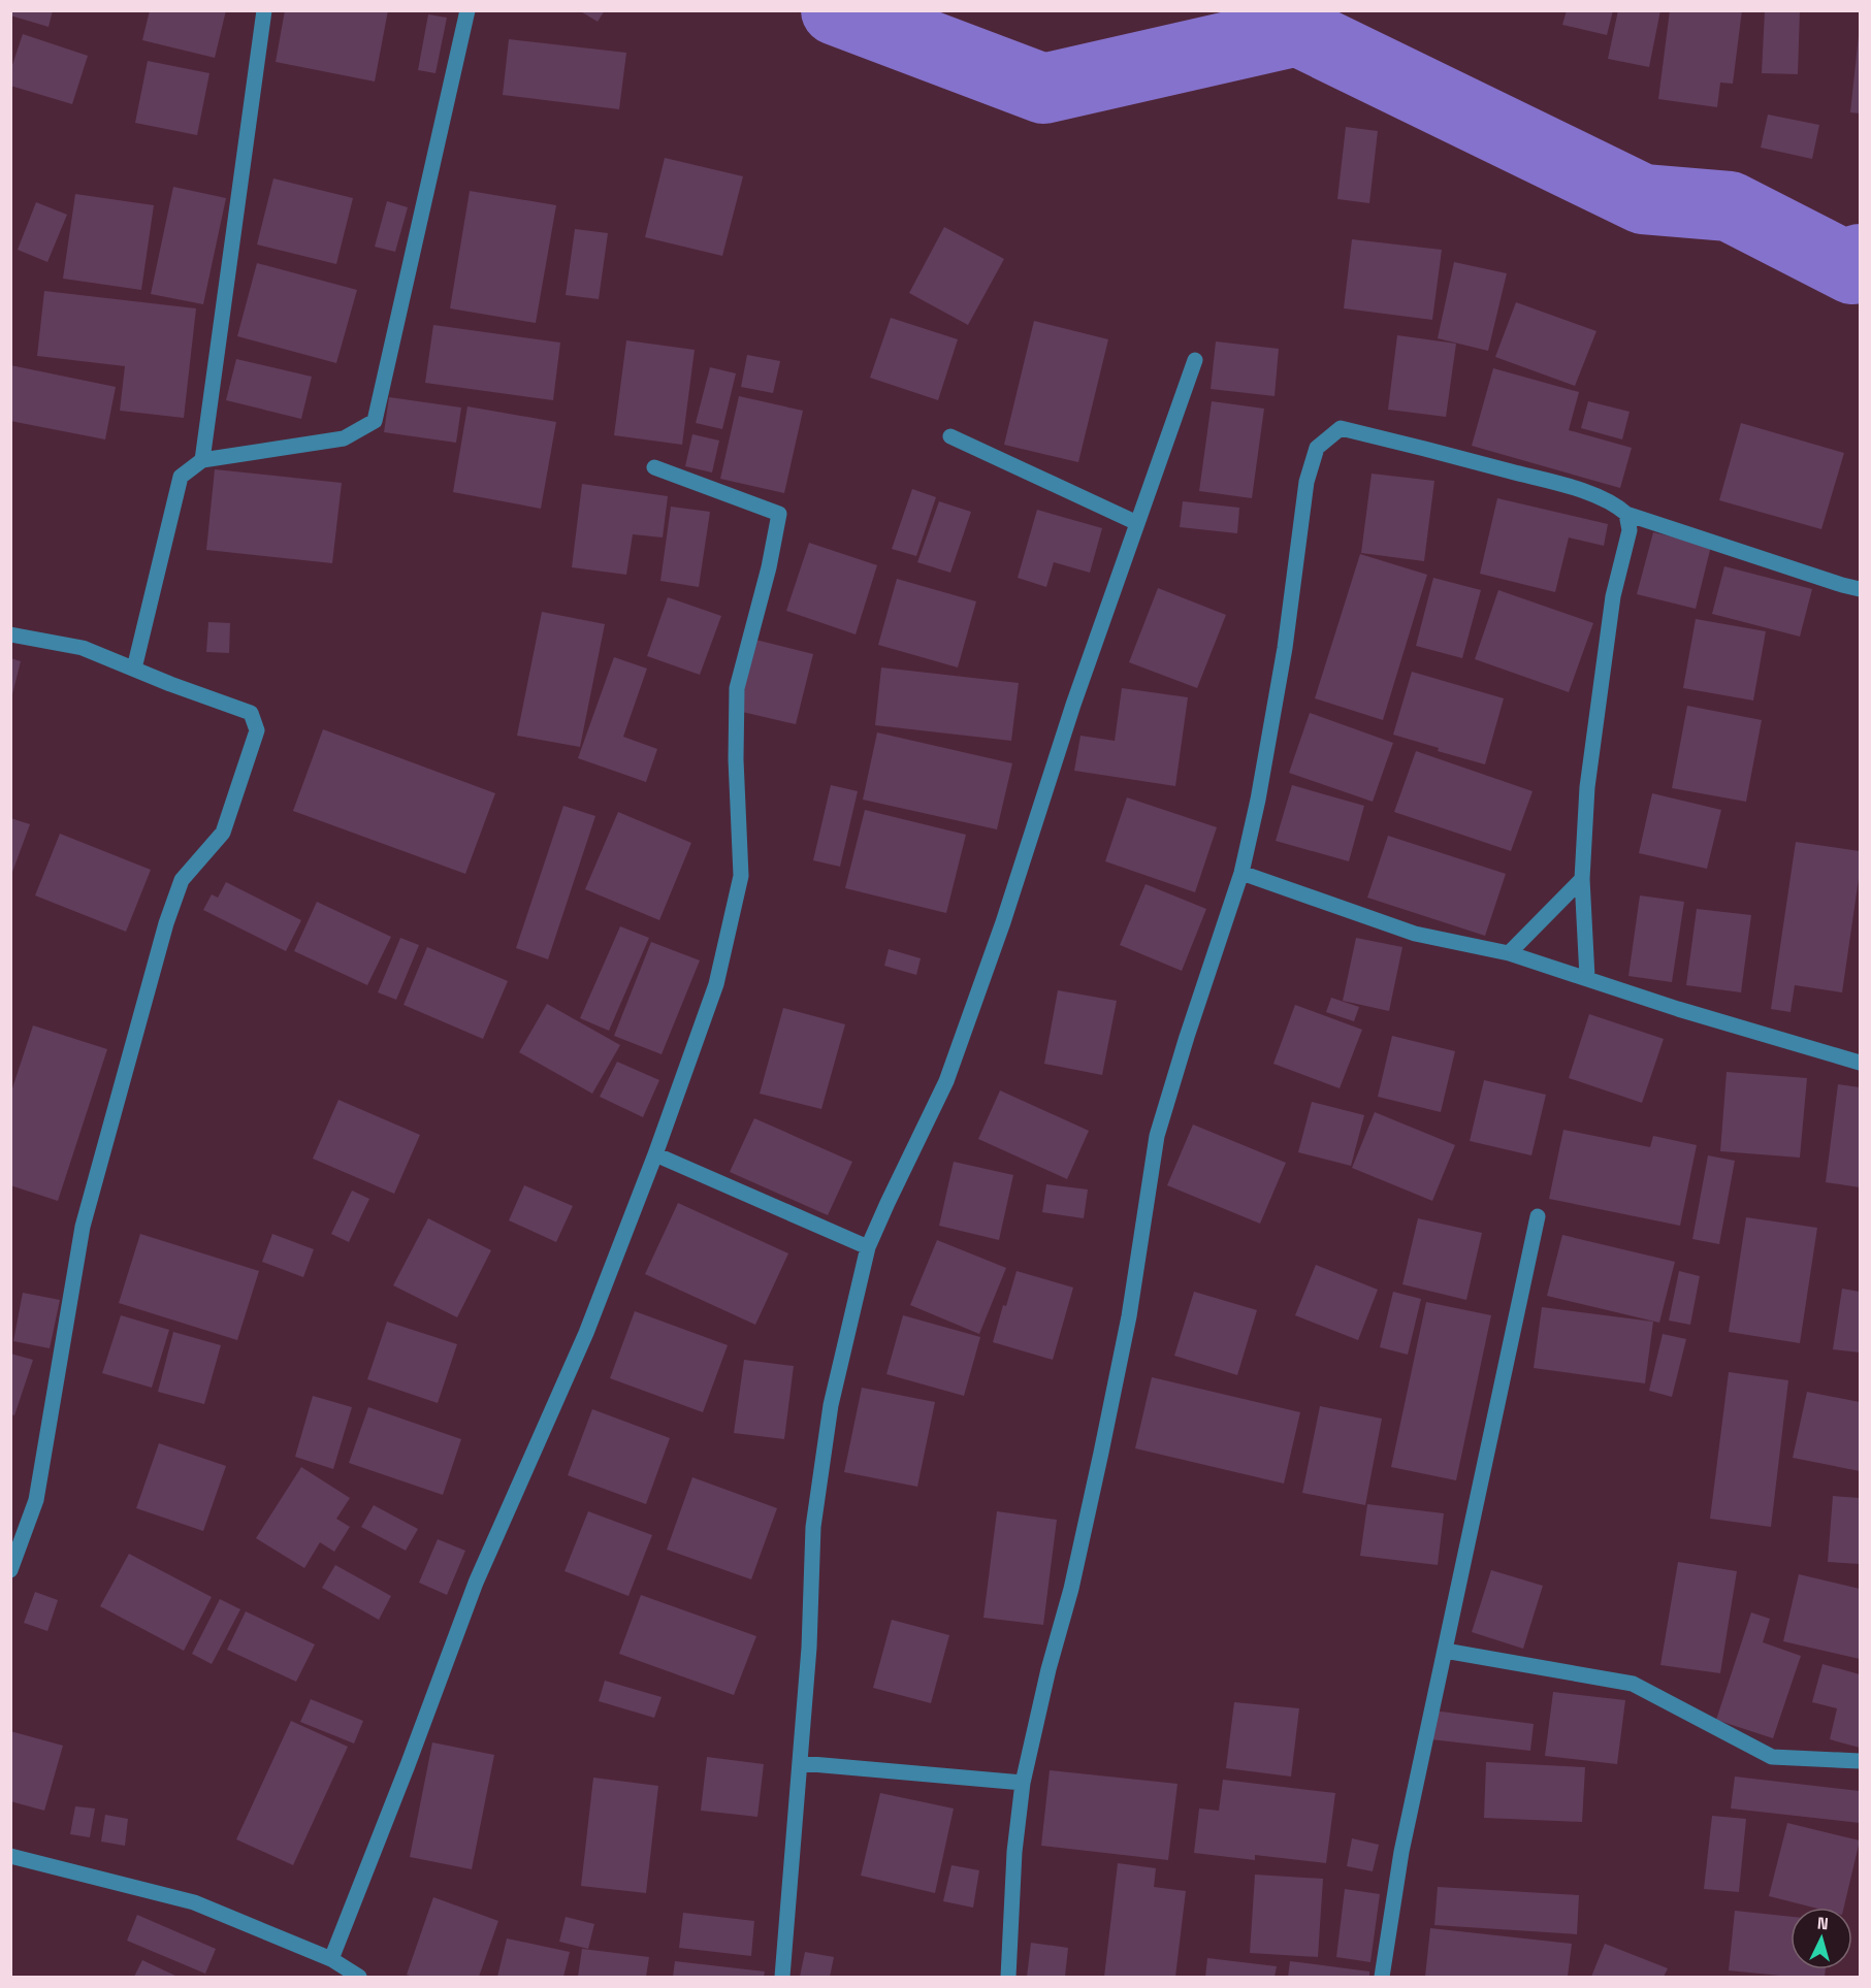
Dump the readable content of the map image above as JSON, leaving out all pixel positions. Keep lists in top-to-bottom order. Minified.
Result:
{"north":"top"}
